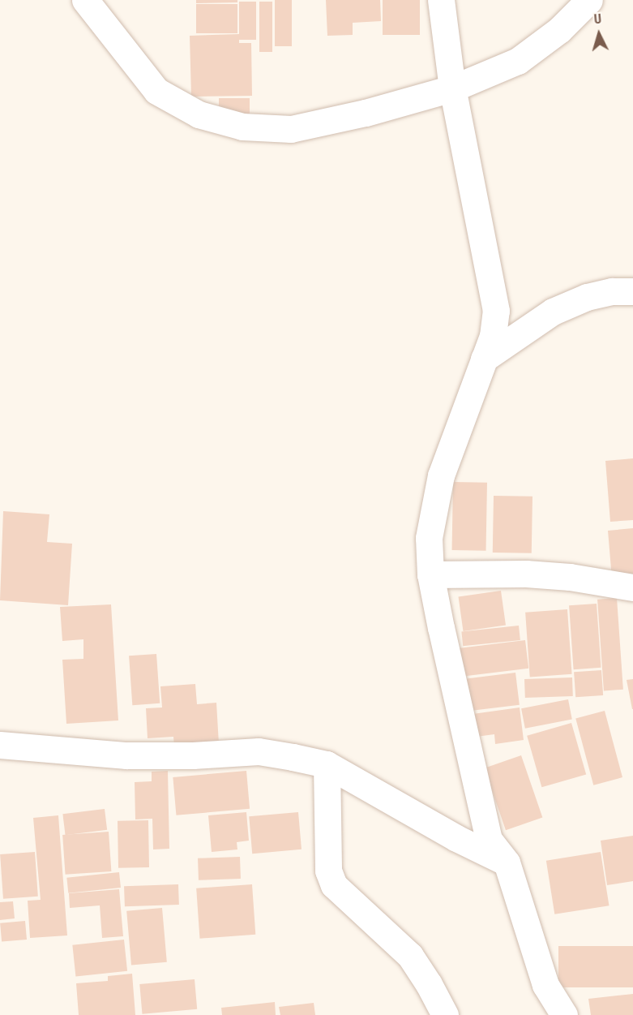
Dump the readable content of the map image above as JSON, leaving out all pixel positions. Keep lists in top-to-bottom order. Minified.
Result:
{"north":"top"}
